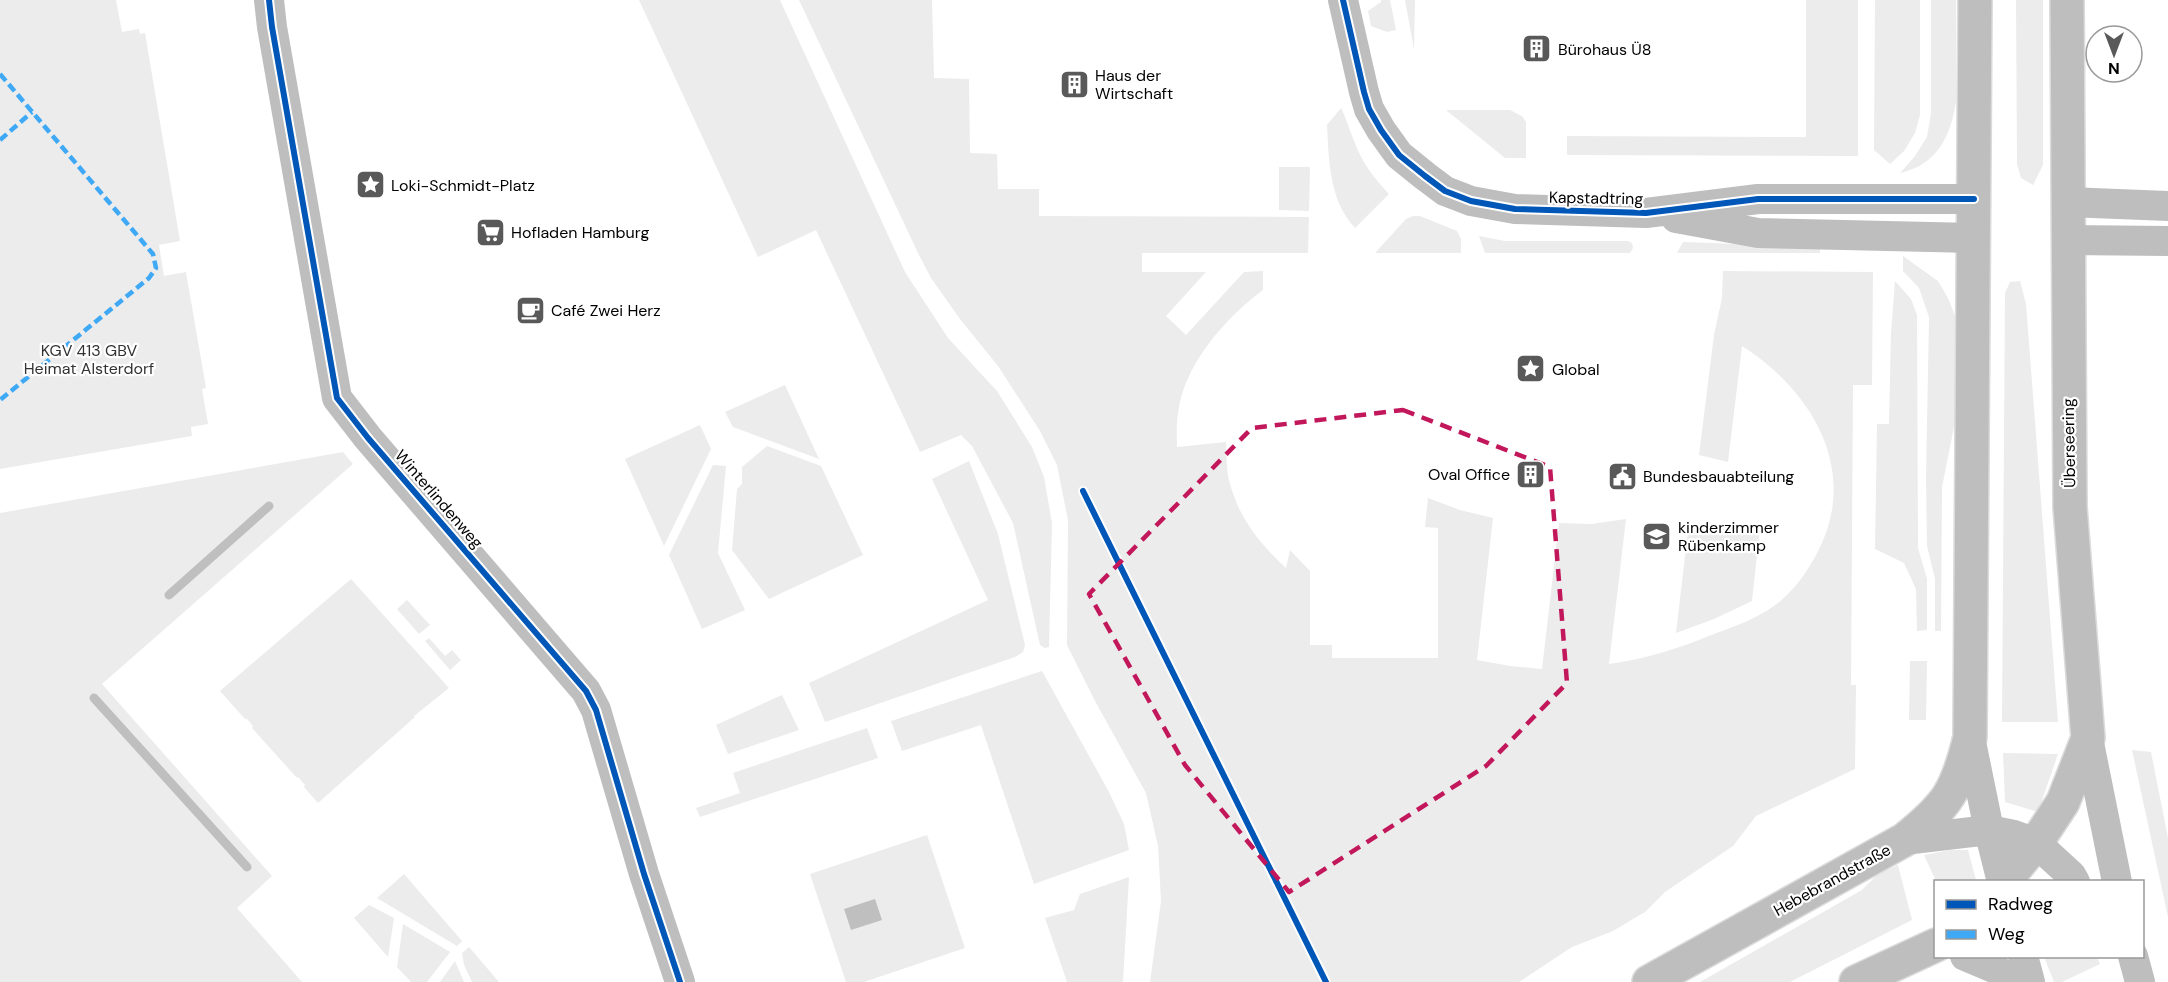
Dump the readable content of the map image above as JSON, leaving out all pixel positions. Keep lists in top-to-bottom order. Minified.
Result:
{"streets":{"main road":["Überseering","Hebebrandstraße"],"street":["Kapstadtring","Winterlindenweg"]},"parks":["KGV 413 GBV Heimat Alsterdorf"],"places":{"building":["Bürohaus Ü8","Haus der Wirtschaft","Oval Office"],"place":["Loki-Schmidt-Platz","Global"],"supermarket":["Hofladen Hamburg"],"cafe":["Café Zwei Herz"],"public building":["Bundesbauabteilung"],"school or university":["kinderzimmer Rübenkamp"]},"legend":["Radweg","Weg"],"north":"bottom"}
